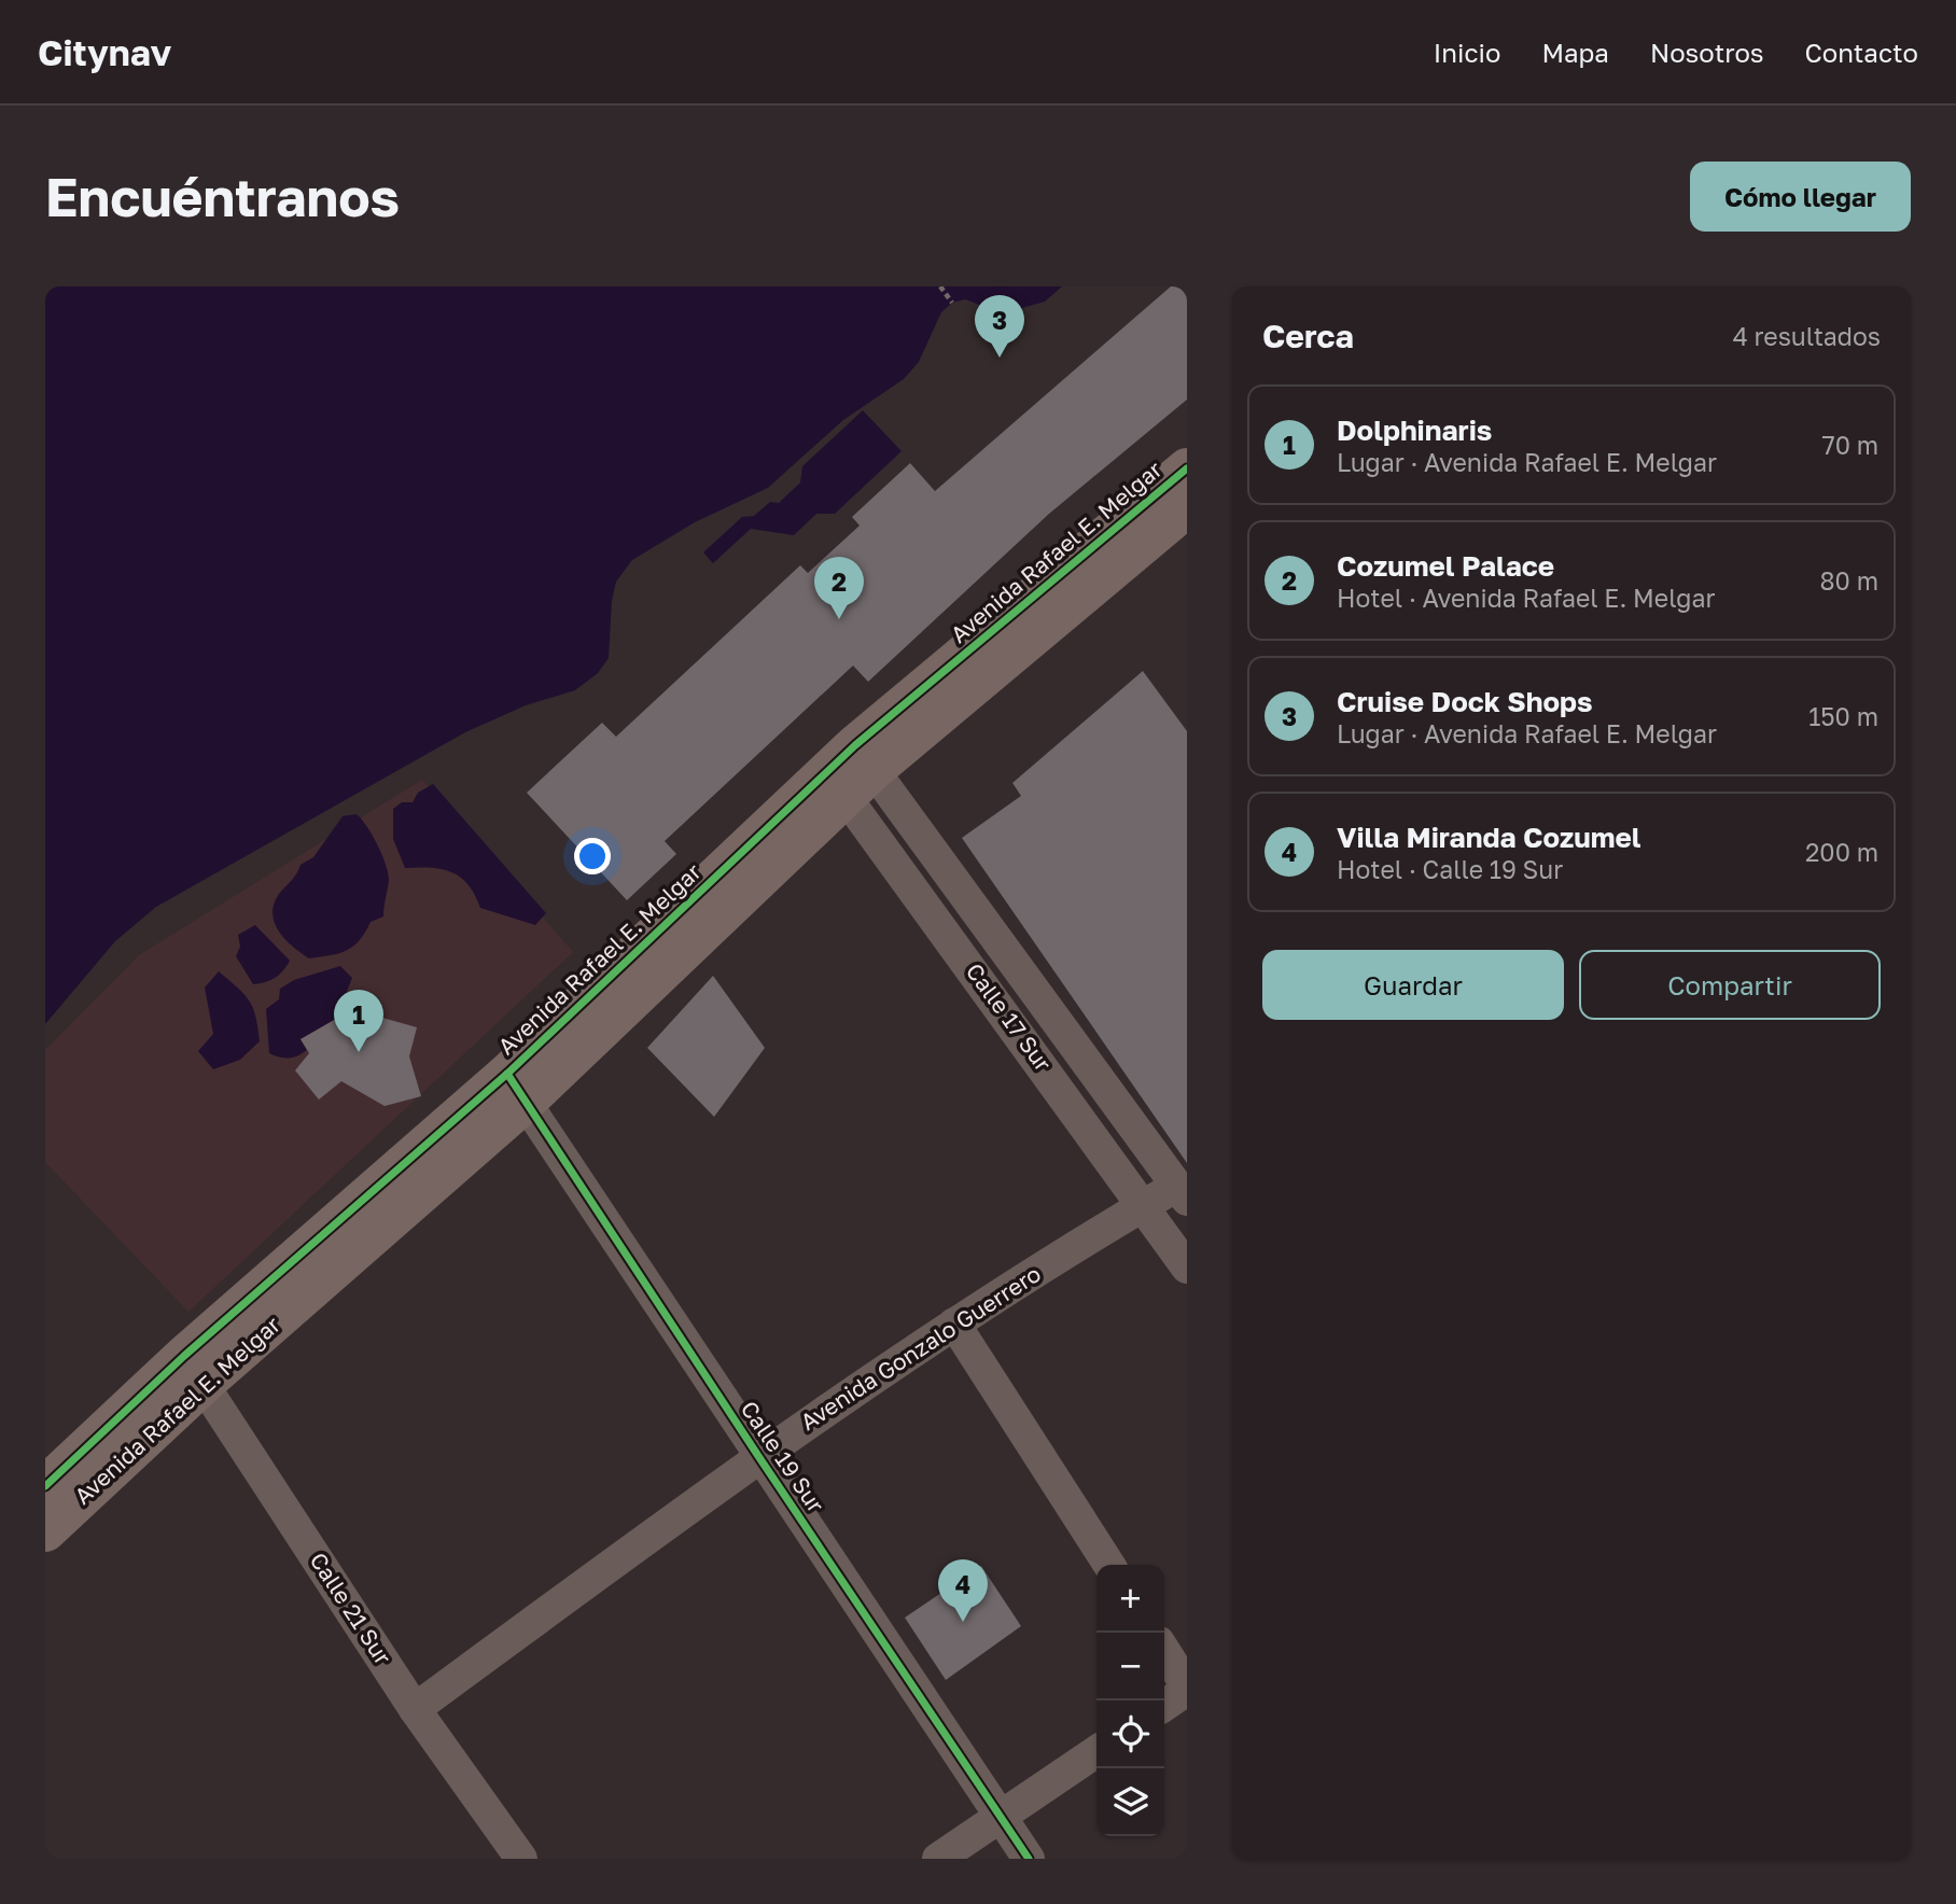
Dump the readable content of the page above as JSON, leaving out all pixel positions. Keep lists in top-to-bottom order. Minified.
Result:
{"streets":{"main road":["Avenida Rafael E. Melgar"],"street":["Calle 17 Sur","Avenida Gonzalo Guerrero","Calle 19 Sur","Calle 21 Sur"]},"crossings":[["Avenida Rafael E. Melgar","Calle 17 Sur"],["Avenida Rafael E. Melgar","Calle 19 Sur"],["Avenida Rafael E. Melgar","Calle 21 Sur"],["Calle 17 Sur","Avenida Gonzalo Guerrero"],["Avenida Gonzalo Guerrero","Calle 19 Sur"],["Avenida Gonzalo Guerrero","Calle 21 Sur"]],"page":{"header":"Citynav","nav":["Inicio","Mapa","Nosotros","Contacto"],"buttons":["Cómo llegar",["Guardar","Compartir"]],"title":"Encuéntranos","heading":["Cerca","4 resultados"],"pins":["3","2","1","4"],"list":[{"mark":"1","name":"Dolphinaris","note":"Lugar · Avenida Rafael E. Melgar","value":"70 m"},{"mark":"2","name":"Cozumel Palace","note":"Hotel · Avenida Rafael E. Melgar","value":"80 m"},{"mark":"3","name":"Cruise Dock Shops","note":"Lugar · Avenida Rafael E. Melgar","value":"150 m"},{"mark":"4","name":"Villa Miranda Cozumel","note":"Hotel · Calle 19 Sur","value":"200 m"}],"map_buttons":["+","−"]}}
